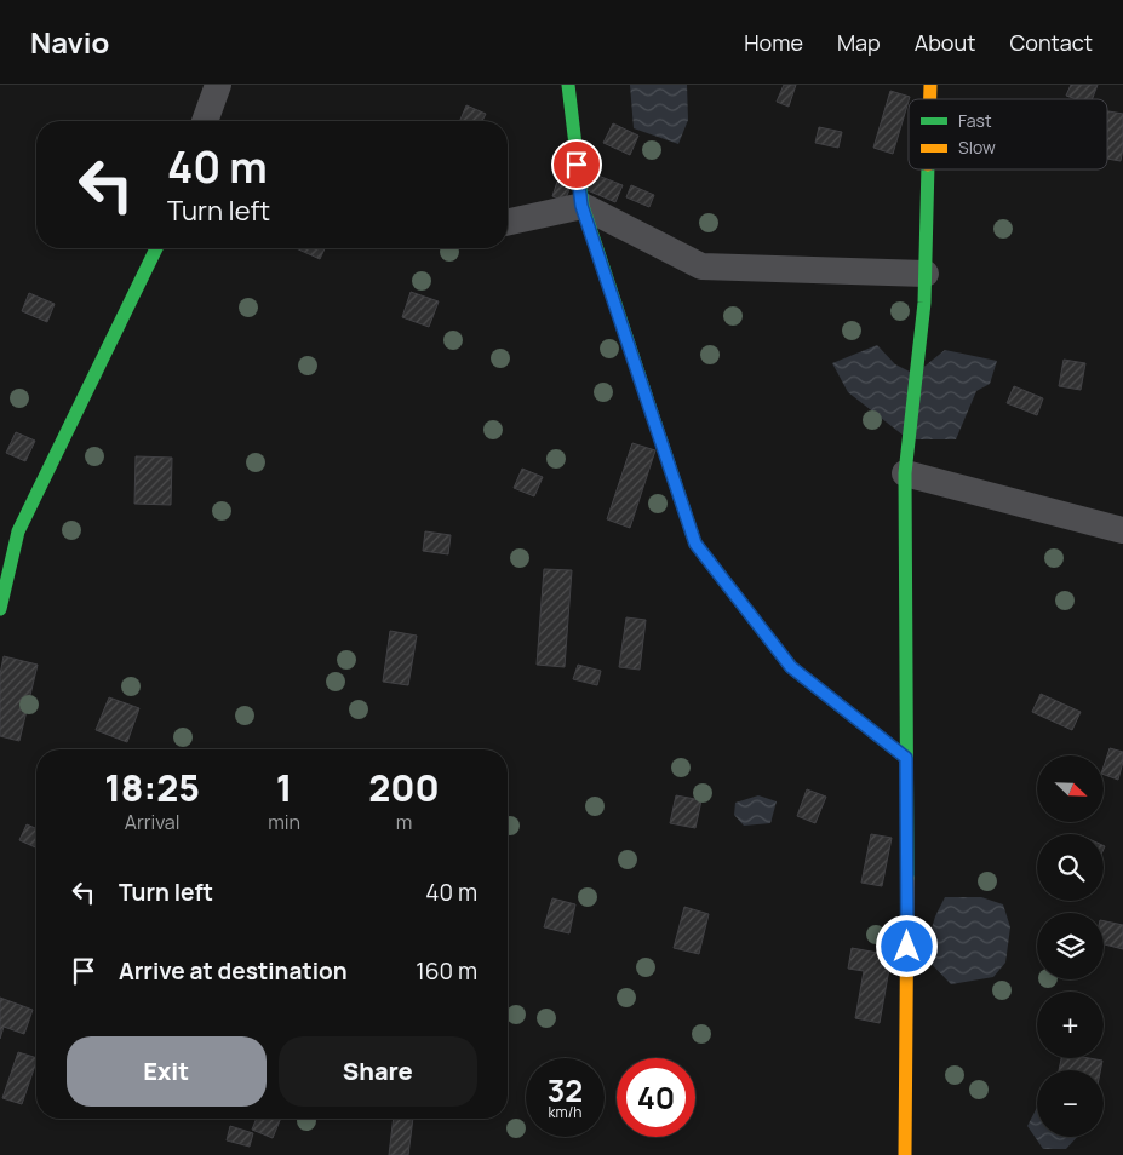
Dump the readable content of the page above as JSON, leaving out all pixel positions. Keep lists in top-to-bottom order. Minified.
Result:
{"legend":["Fast","Slow"],"north":"bottom right","page":{"header":"Navio","nav":["Home","Map","About","Contact"],"turn":["40 m","Turn left"],"eta":["18:25","Arrival","1","min","200","m"],"map_buttons":["+","−"],"list":[{"name":"Turn left","value":"40 m"},{"name":"Arrive at destination","value":"160 m"}],"buttons":["Exit","Share"],"speed":"32 km/h","limit":"40"}}
